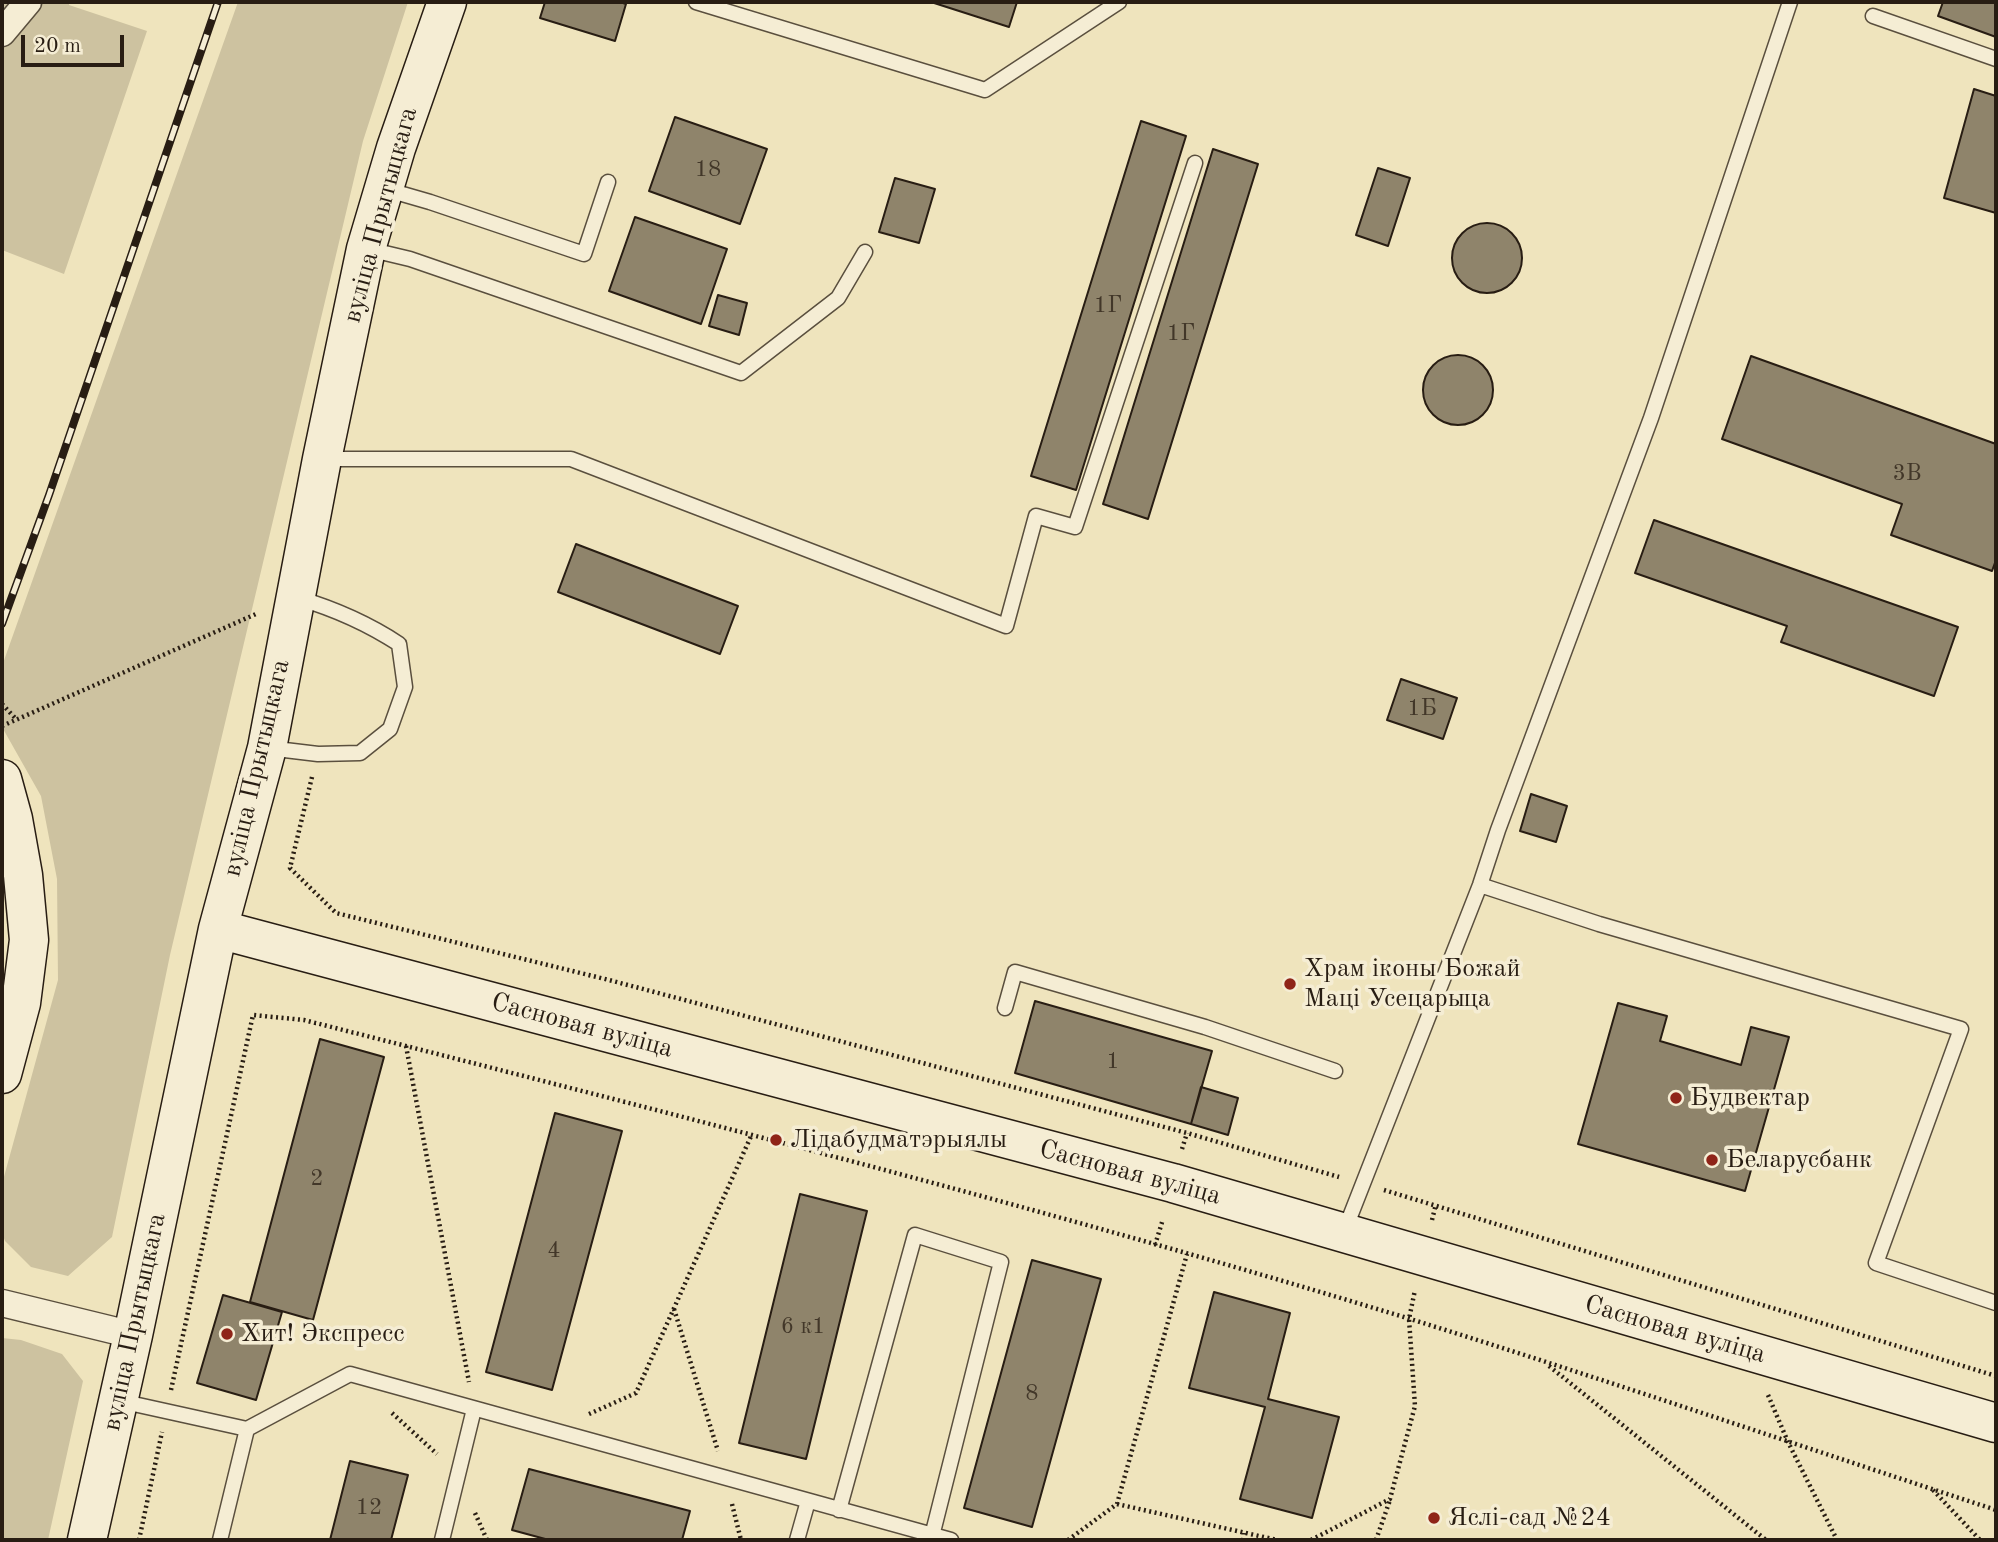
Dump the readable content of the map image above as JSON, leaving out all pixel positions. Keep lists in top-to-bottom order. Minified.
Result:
{"streets":{"street":["вуліца Прытыцкага","Сасновая вуліца"]},"crossings":[["вуліца Прытыцкага","Сасновая вуліца"]],"places":["Храм іконы Божай Маці Усецарыца","Будвектар","Лідабудматэрыялы","Беларусбанк","Хит! Экспресс","Яслі-сад №24"],"house_numbers":["18","1Г","1Г","3В","1Б","1","2","4","6 к1","8","12"],"scale_bar":"20 m"}
